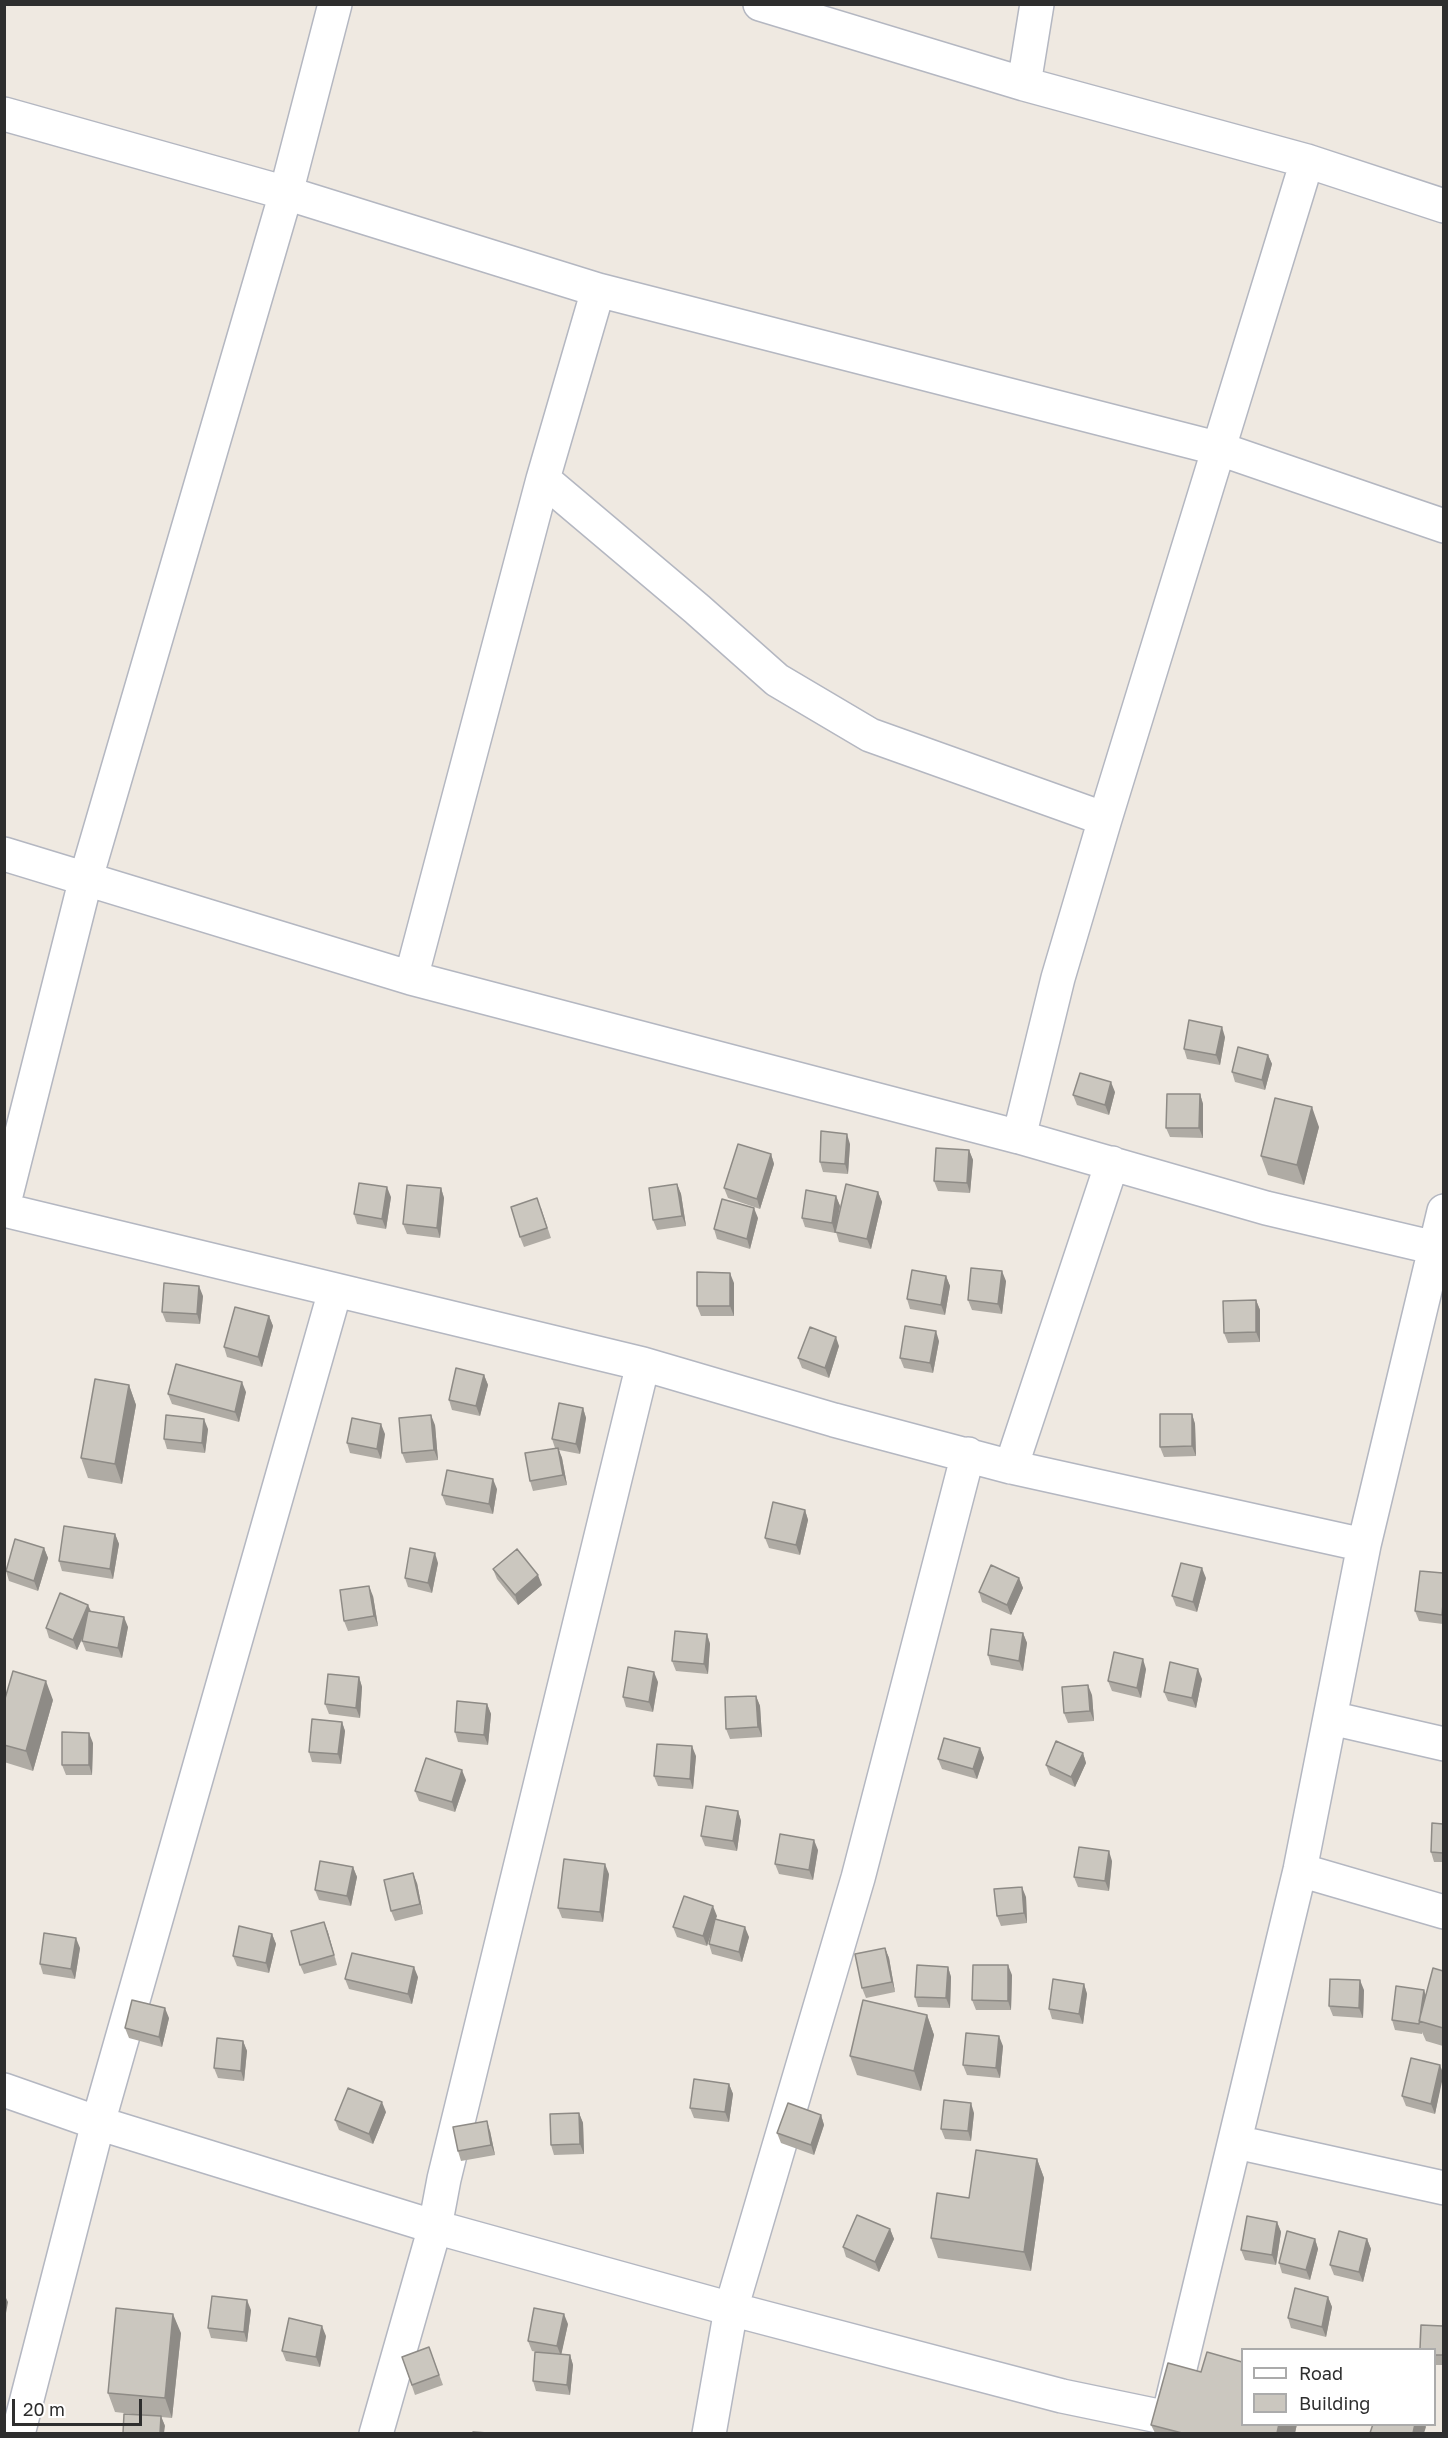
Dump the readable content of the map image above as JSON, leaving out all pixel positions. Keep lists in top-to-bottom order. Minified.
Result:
{"legend":["Road","Building"],"scale_bar":"20 m"}
